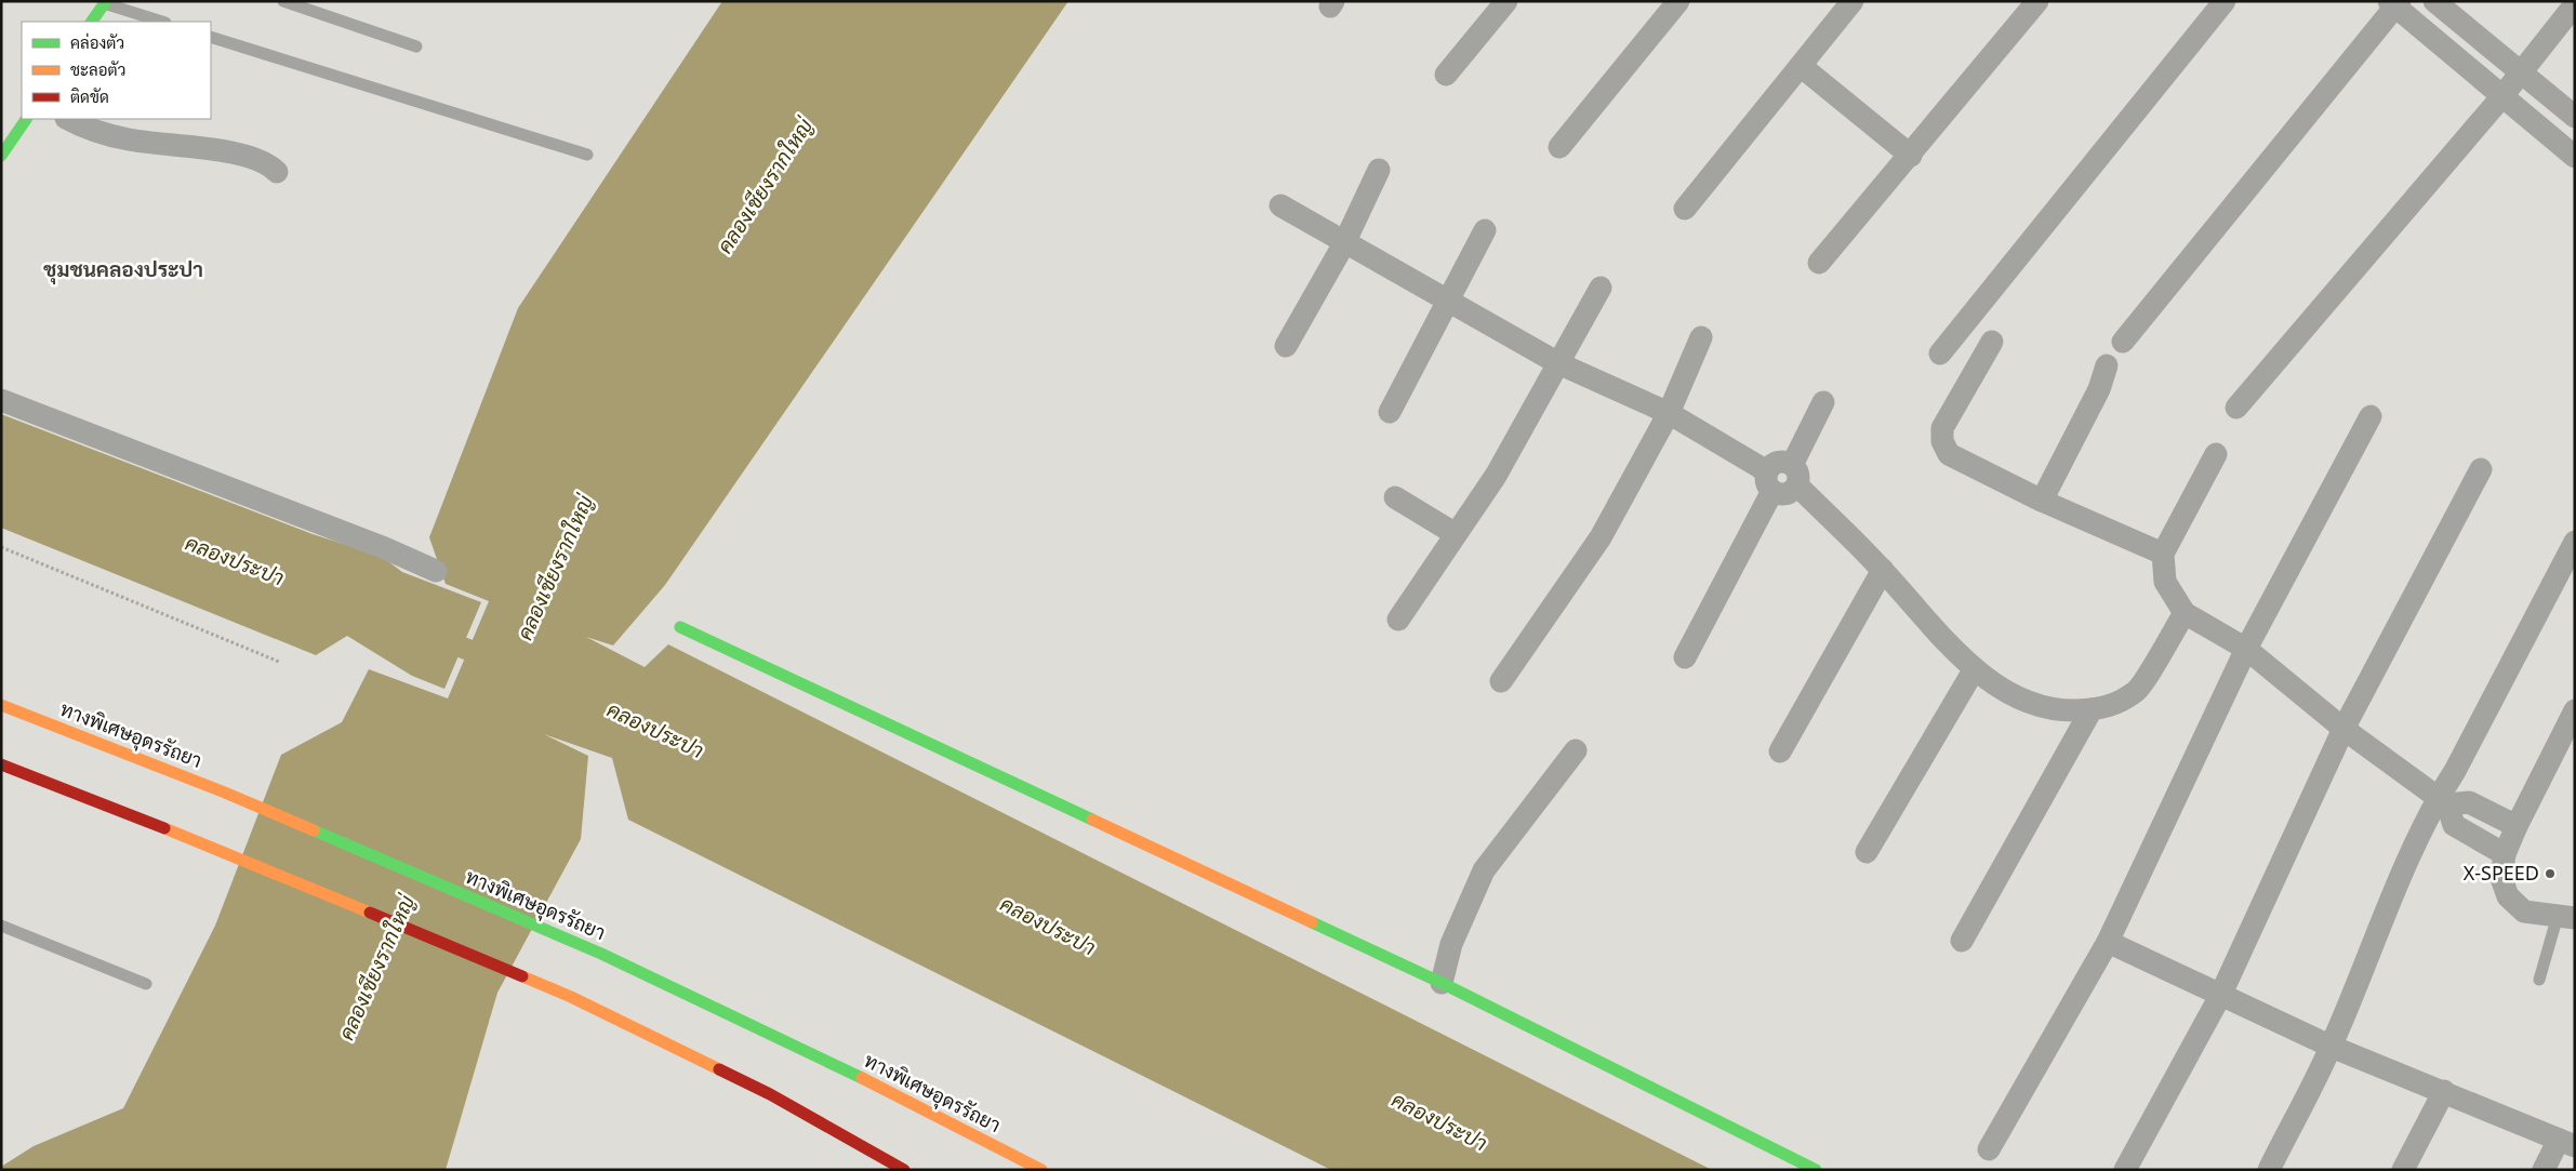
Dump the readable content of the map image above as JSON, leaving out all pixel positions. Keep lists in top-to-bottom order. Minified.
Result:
{"streets":{"main road":["ทางพิเศษอุดรรัถยา"]},"districts":["ชุมชนคลองประปา"],"water":["คลองเชียงรากใหญ่","คลองประปา"],"places":["X-SPEED"],"legend":["คล่องตัว","ชะลอตัว","ติดขัด"]}
